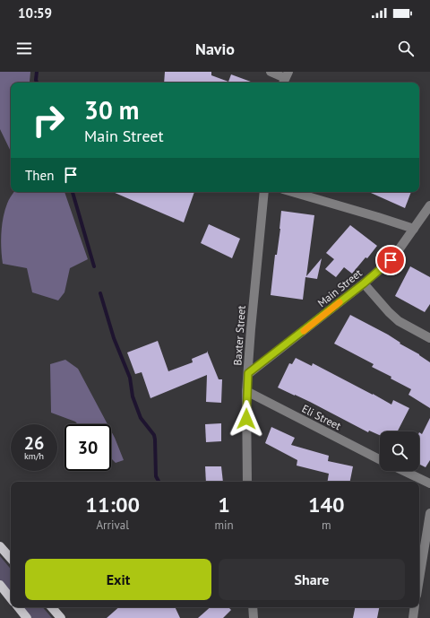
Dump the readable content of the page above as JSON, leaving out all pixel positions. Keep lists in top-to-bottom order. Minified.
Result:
{"streets":{"street":["Main Street","Baxter Street","Eli Street"]},"crossings":[["Main Street","Baxter Street"],["Baxter Street","Eli Street"]],"page":{"status":"10:59","header":"Navio","turn":["30 m","Main Street"],"then":"Then","speed":"26 km/h","limit":"30","eta":["11:00","Arrival","1","min","140","m"],"buttons":["Exit","Share"]}}
